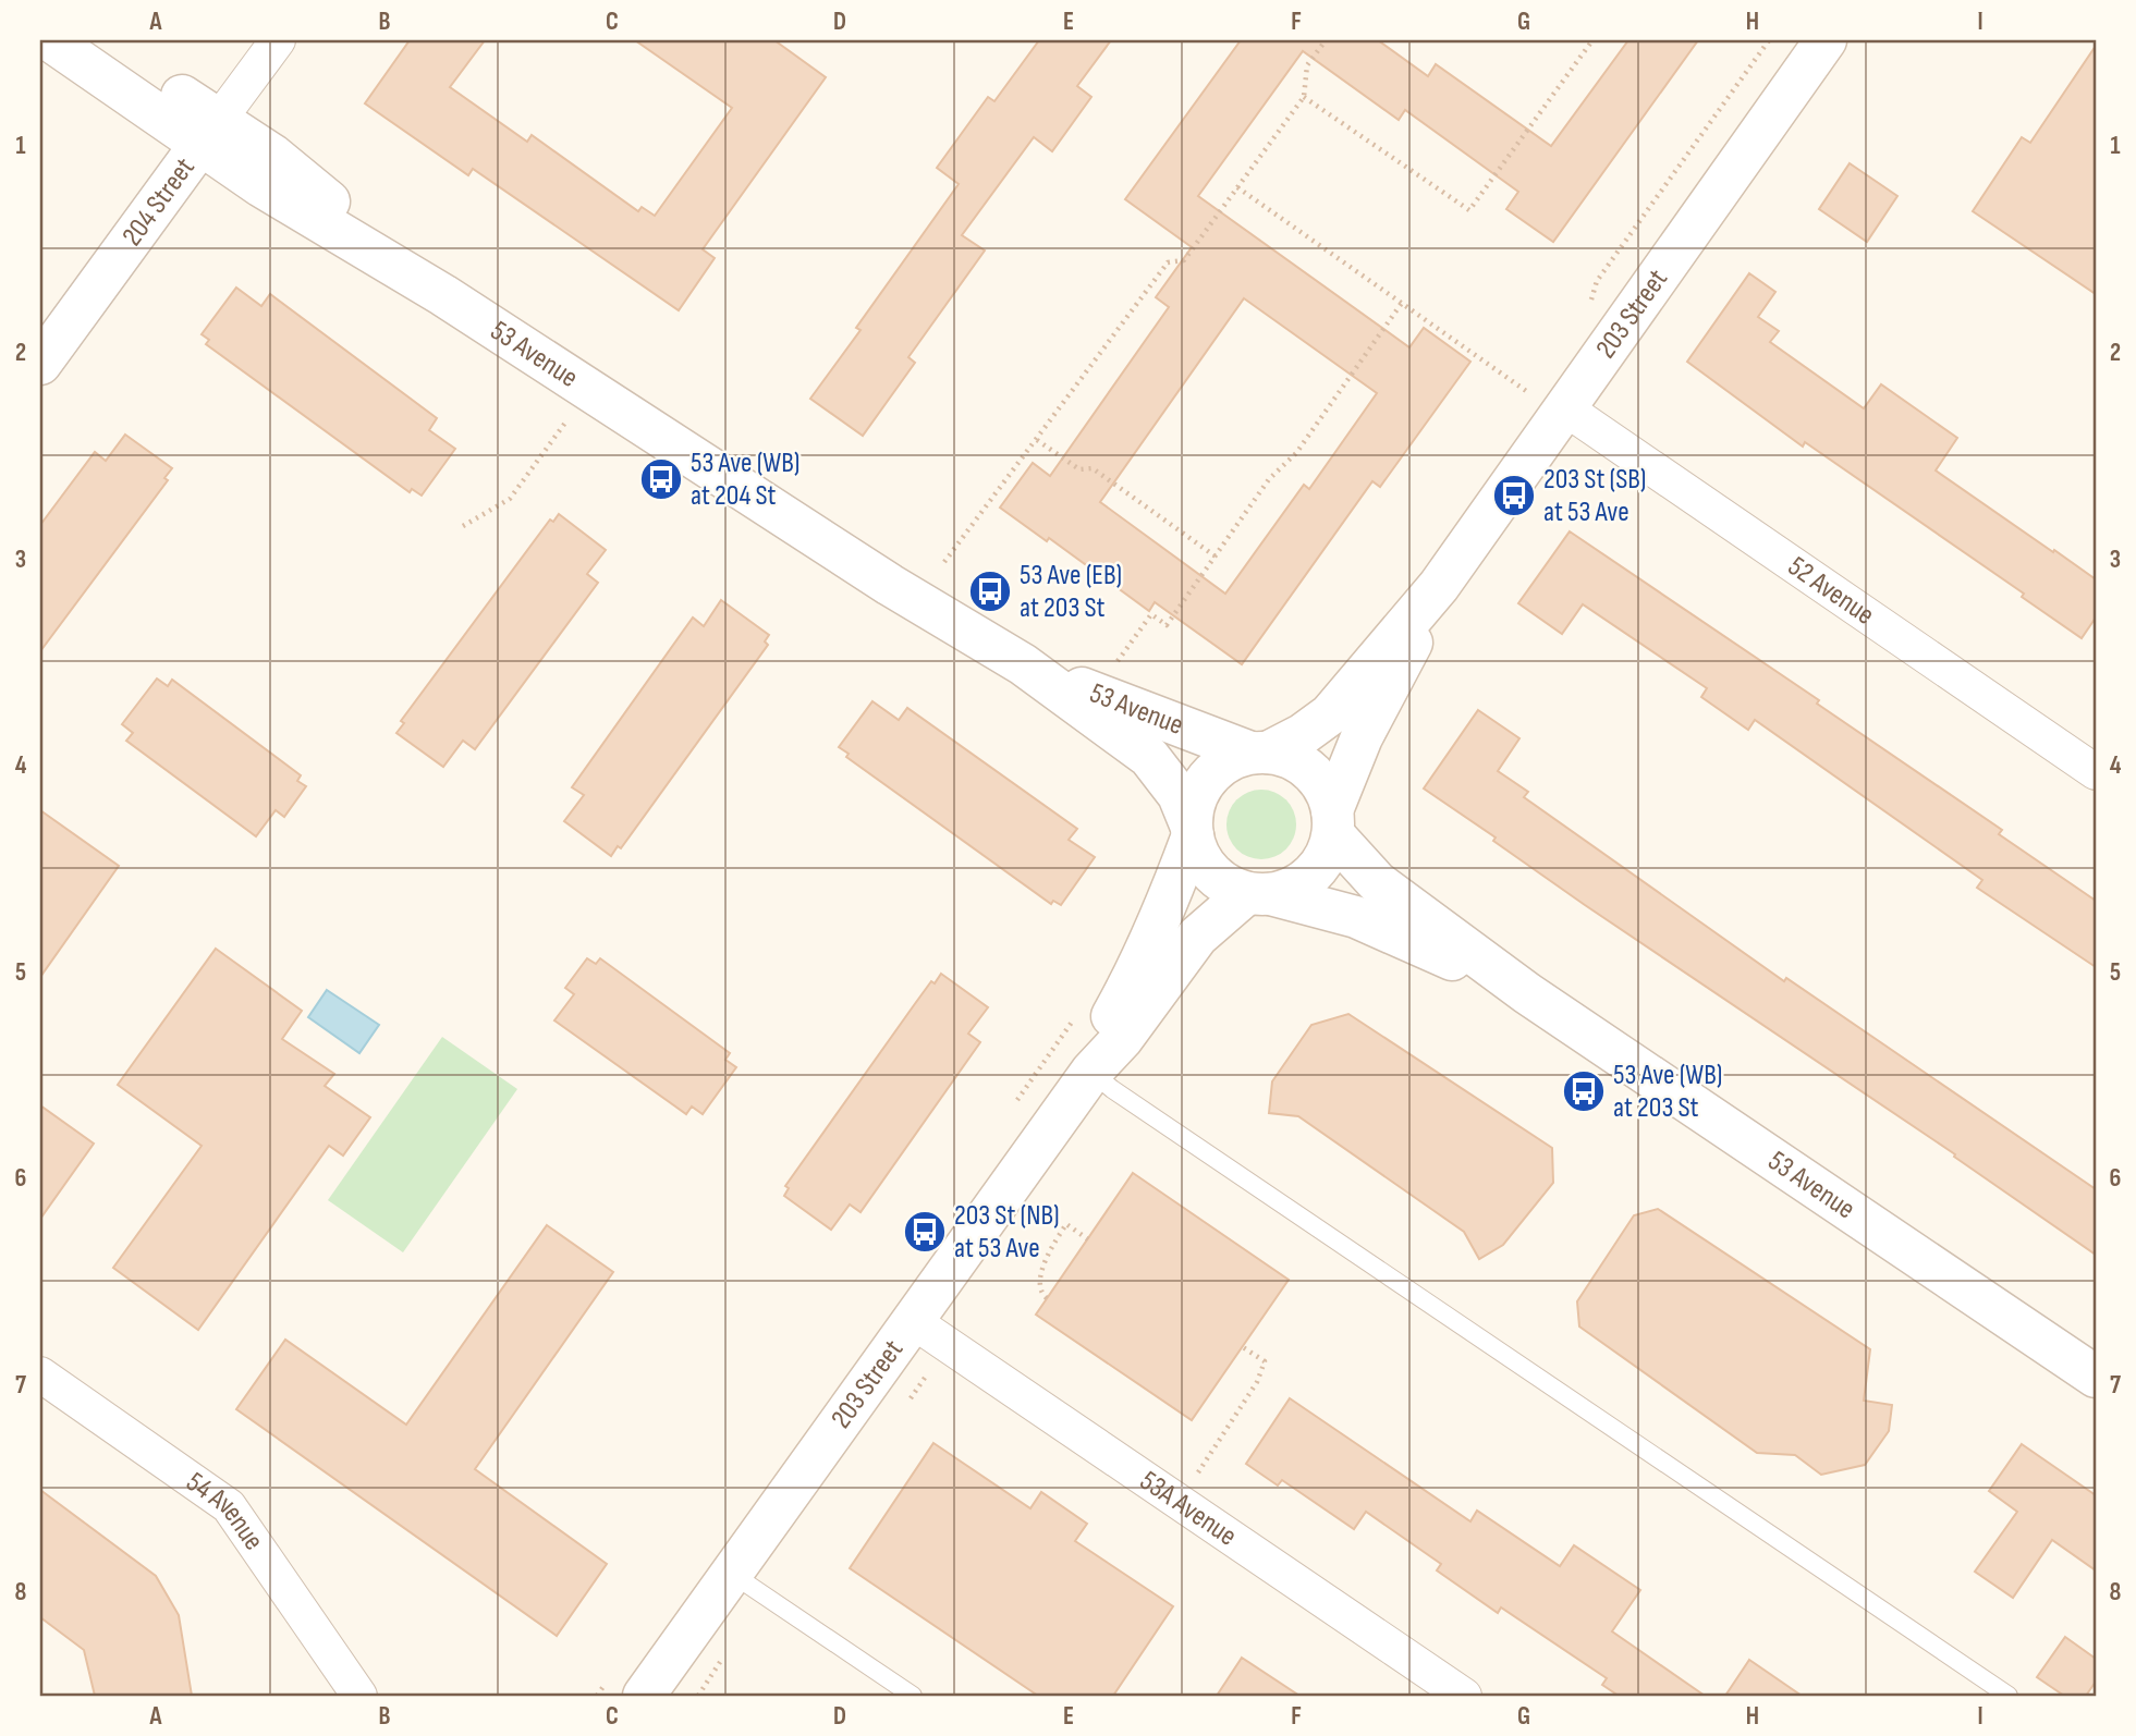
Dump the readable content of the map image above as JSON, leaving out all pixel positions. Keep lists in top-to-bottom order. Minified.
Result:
{"streets":{"street":["204 Street","203 Street","53 Avenue","52 Avenue","53A Avenue","54 Avenue"]},"crossings":[["204 Street","53 Avenue"],["203 Street","53 Avenue"],["203 Street","52 Avenue"],["203 Street","53A Avenue"]],"places":{"bus stop":["53 Ave (WB) at 204 St","203 St (SB) at 53 Ave","53 Ave (EB) at 203 St","53 Ave (WB) at 203 St","203 St (NB) at 53 Ave"]},"grid":{"columns":["A","B","C","D","E","F","G","H","I"],"rows":["1","2","3","4","5","6","7","8"]}}
